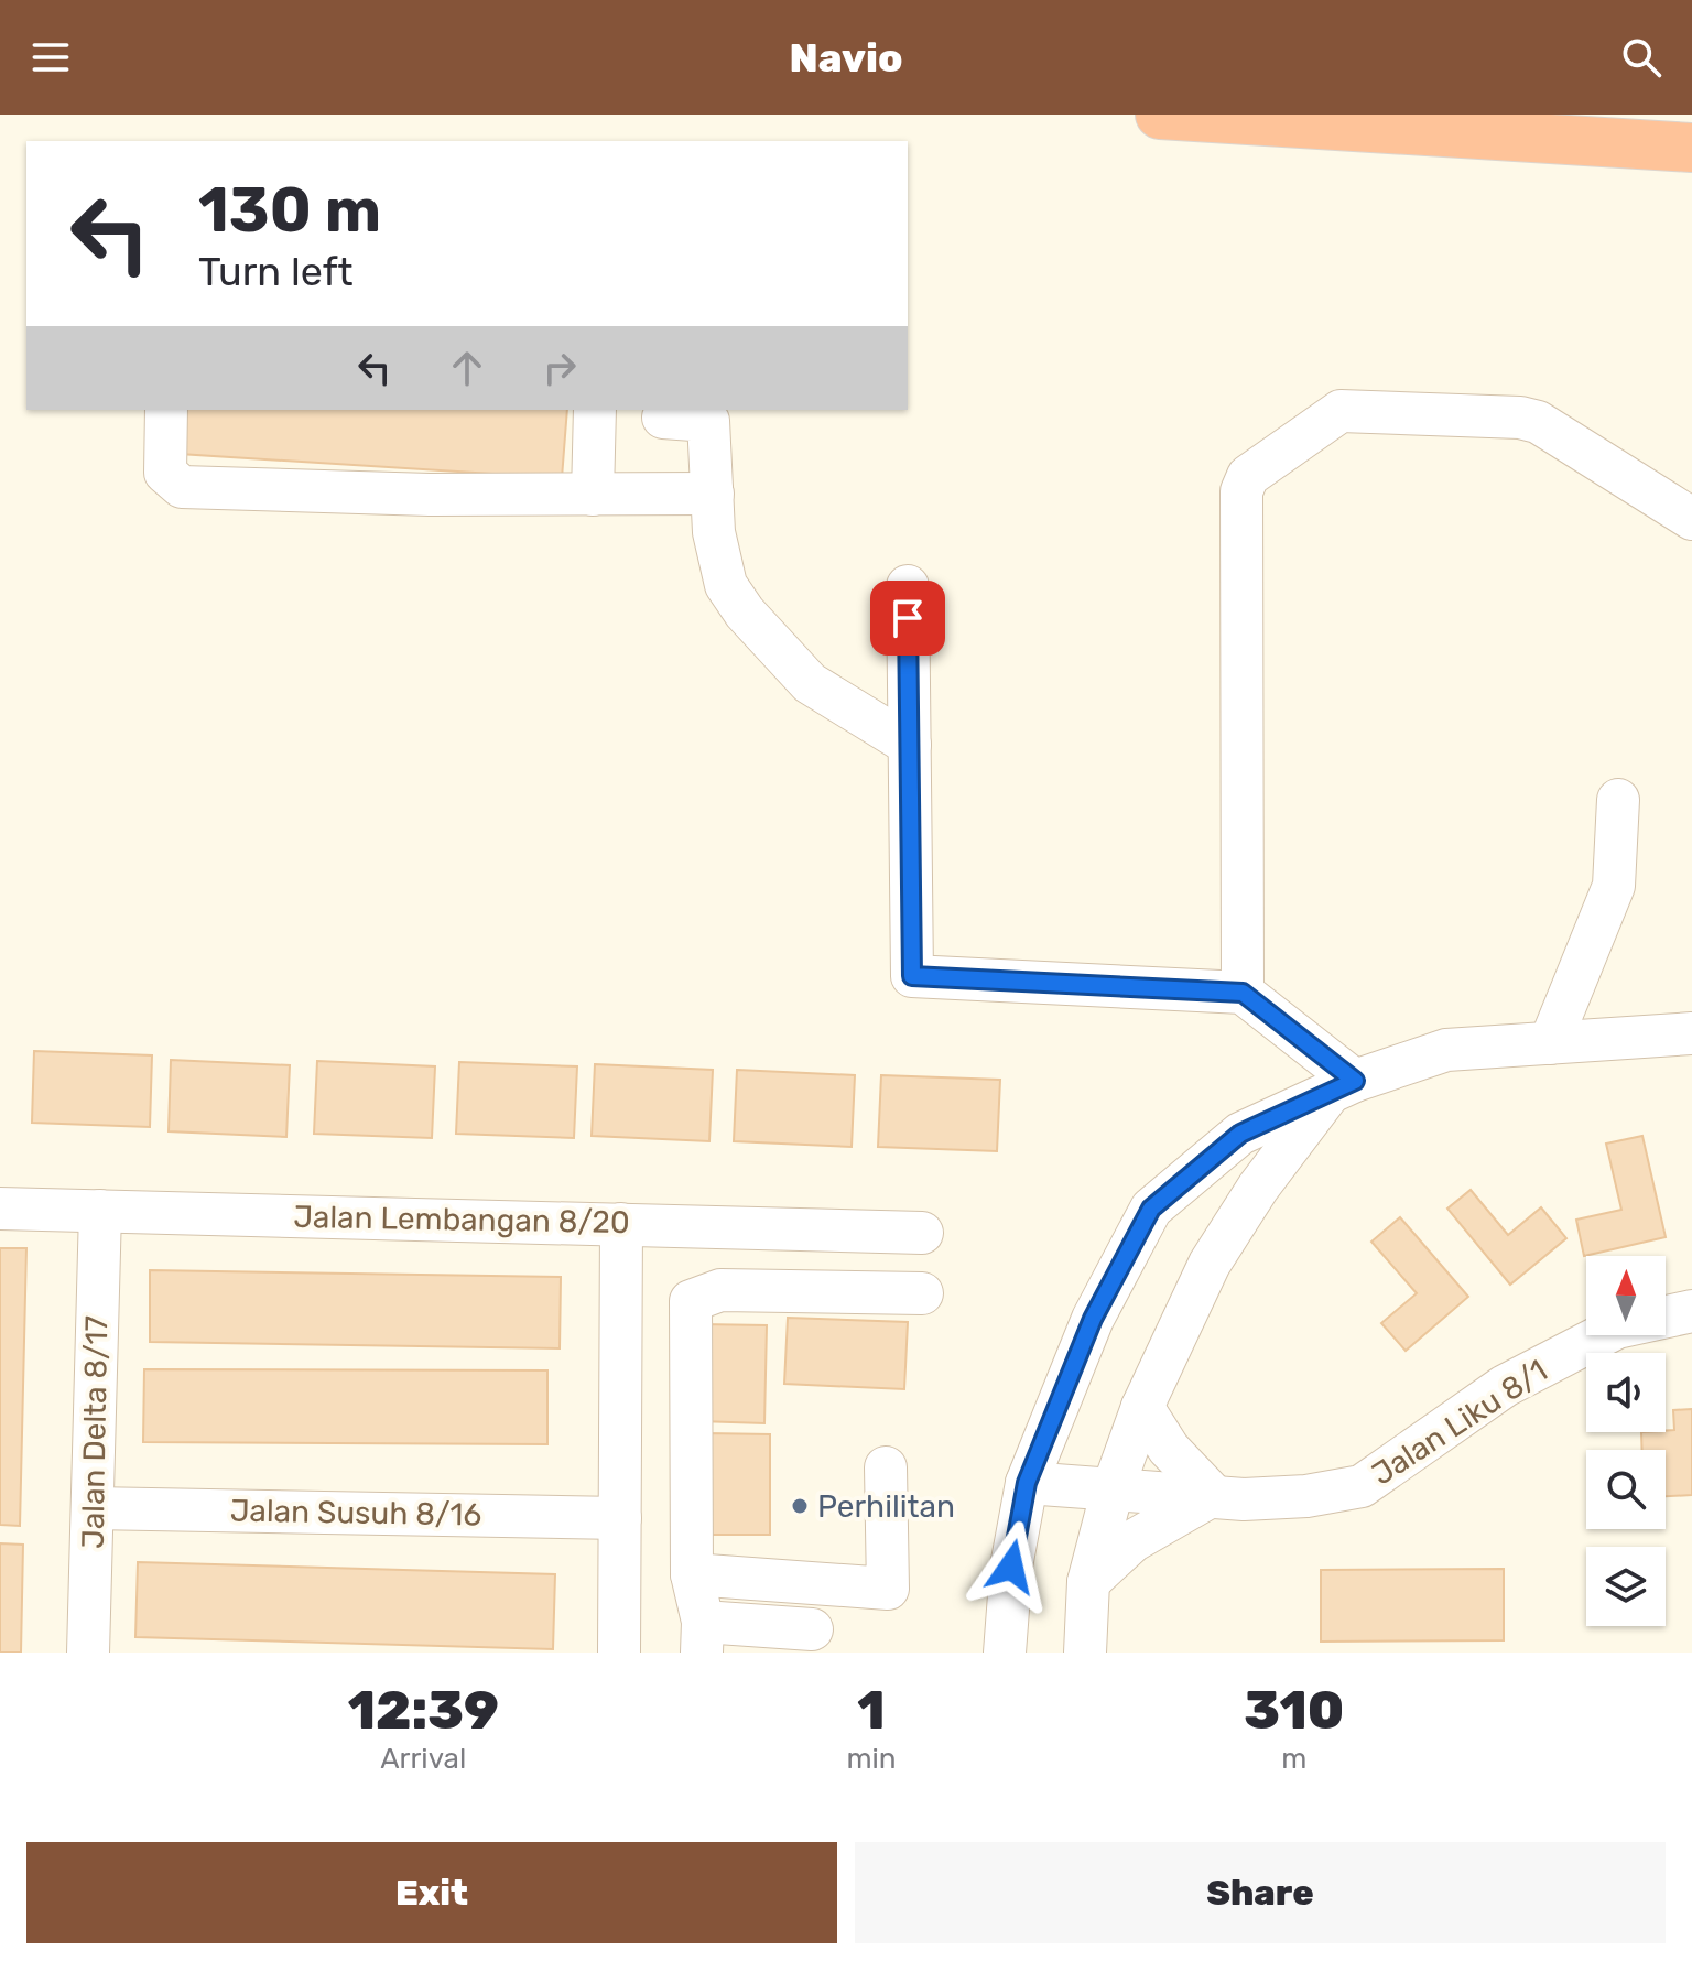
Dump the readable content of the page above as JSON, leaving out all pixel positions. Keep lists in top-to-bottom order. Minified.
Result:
{"streets":{"street":["Jalan Lembangan 8/20","Jalan Liku 8/1","Jalan Delta 8/17","Jalan Susuh 8/16"]},"crossings":[["Jalan Lembangan 8/20","Jalan Delta 8/17"],["Jalan Delta 8/17","Jalan Susuh 8/16"]],"places":["Perhilitan"],"north":"top","page":{"header":"Navio","turn":["130 m","Turn left"],"eta":["12:39","Arrival","1","min","310","m"],"buttons":["Exit","Share"]}}
